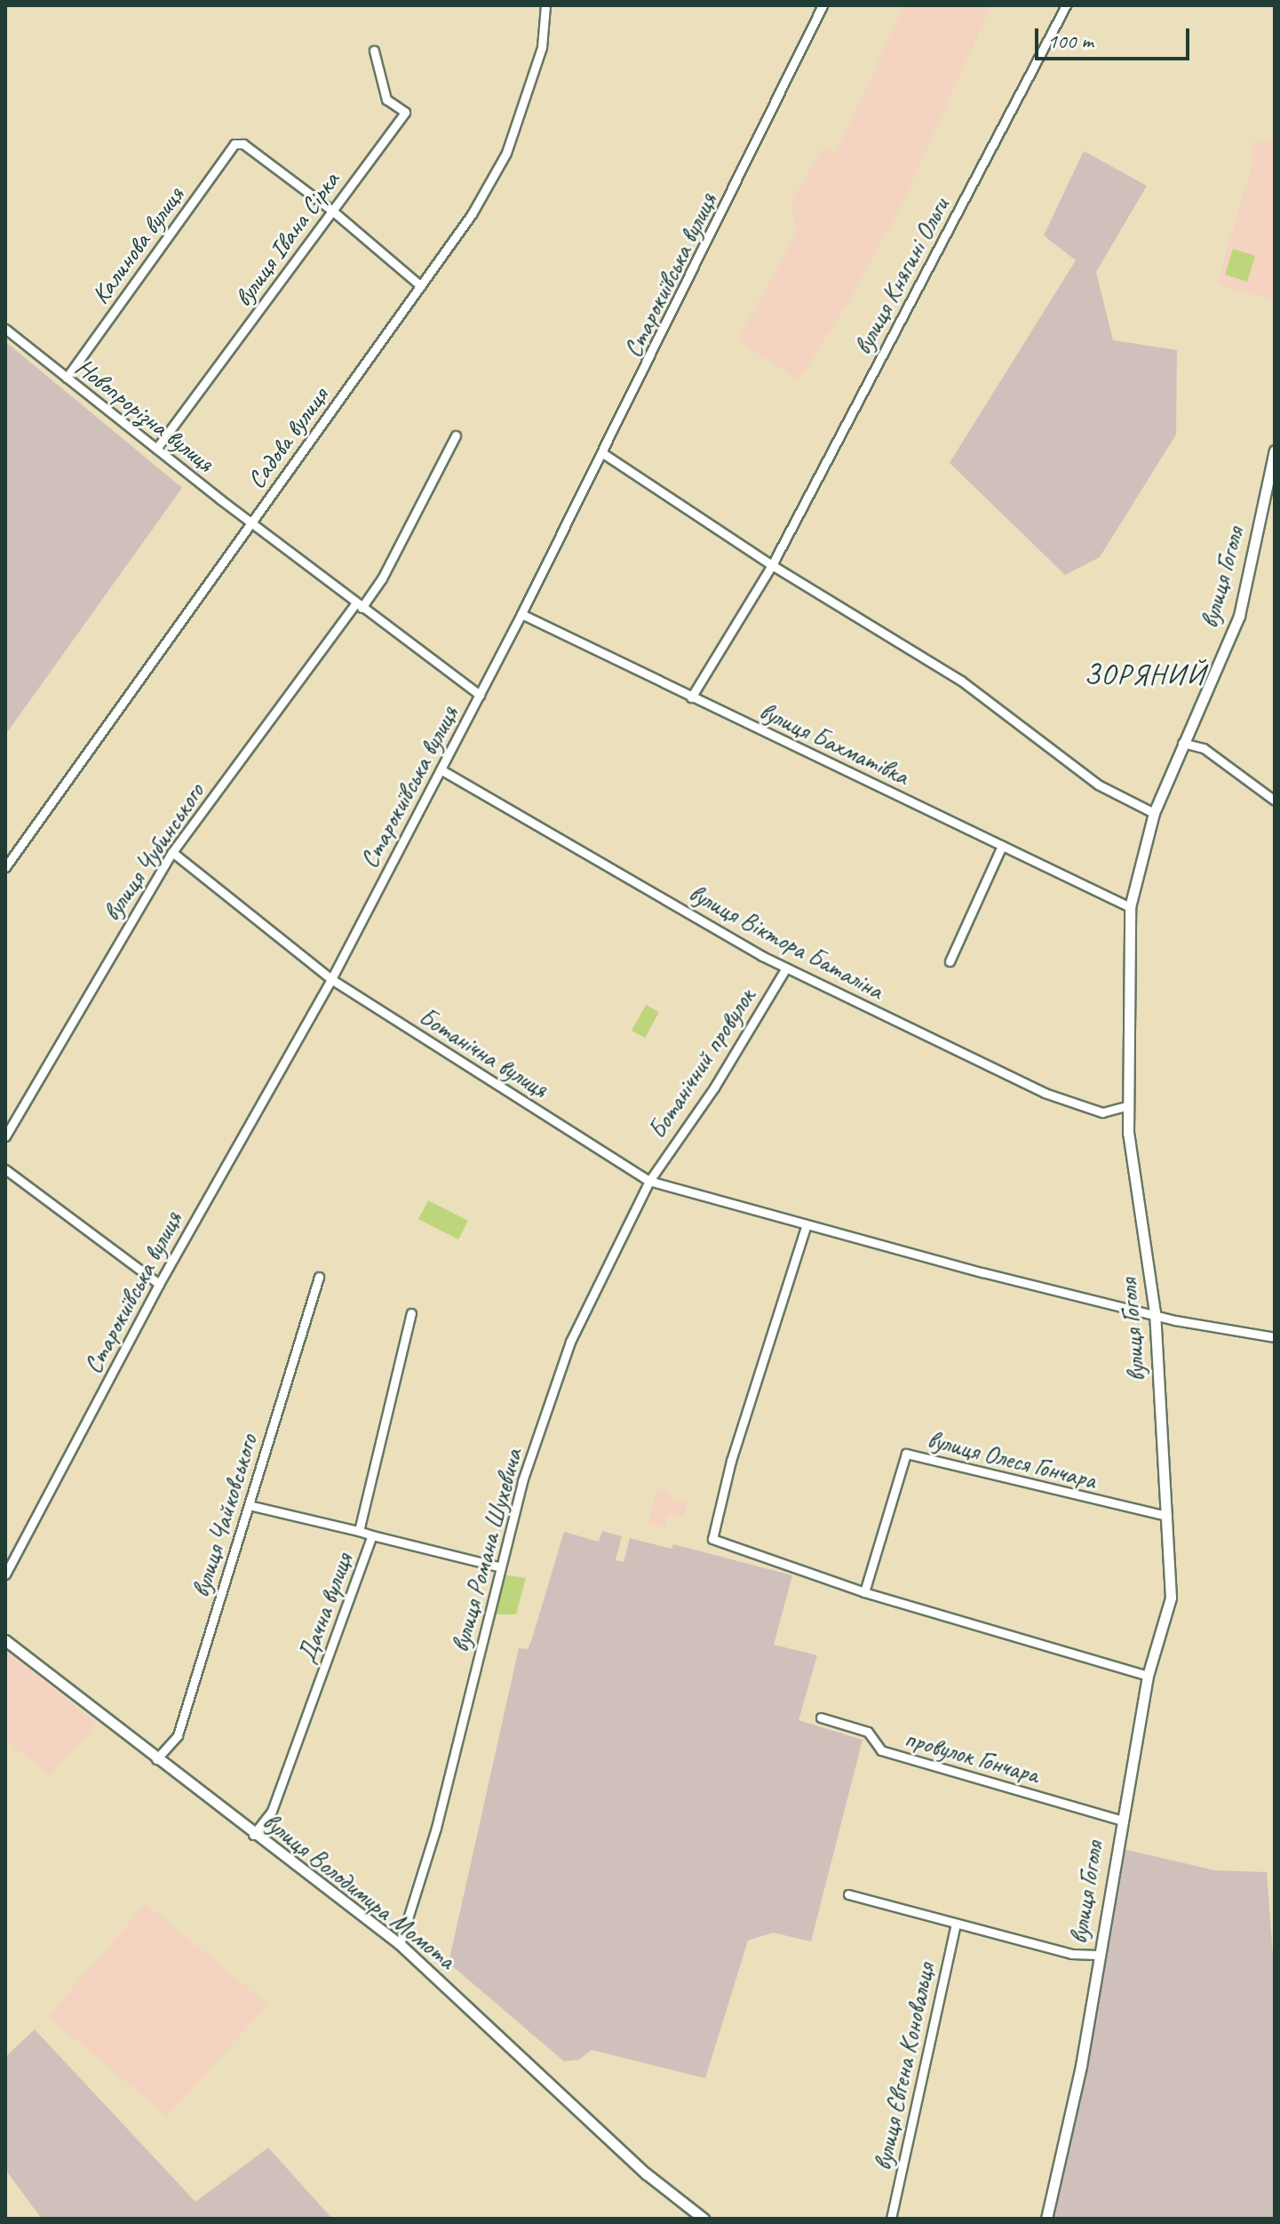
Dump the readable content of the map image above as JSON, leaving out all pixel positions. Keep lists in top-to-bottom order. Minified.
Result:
{"streets":{"street":["вулиця Івана Сірка","Калинова вулиця","Старокиївська вулиця","вулиця Княгині Ольги","Новопрорізна вулиця","Садова вулиця","вулиця Гоголя","вулиця Бахматівка","вулиця Чубинського","вулиця Віктора Баталіна","Ботанічна вулиця","Ботанічний провулок","вулиця Олеся Гончара","вулиця Чайковського","вулиця Романа Шухевича","Дачна вулиця","провулок Гончара","вулиця Володимира Момота","вулиця Євгена Коновальця"]},"crossings":[["вулиця Івана Сірка","Калинова вулиця"],["вулиця Івана Сірка","Новопрорізна вулиця"],["Калинова вулиця","Новопрорізна вулиця"],["Старокиївська вулиця","Новопрорізна вулиця"],["Старокиївська вулиця","вулиця Бахматівка"],["Старокиївська вулиця","вулиця Віктора Баталіна"],["Старокиївська вулиця","Ботанічна вулиця"],["вулиця Княгині Ольги","вулиця Бахматівка"],["Новопрорізна вулиця","Садова вулиця"],["Новопрорізна вулиця","вулиця Чубинського"],["вулиця Гоголя","вулиця Бахматівка"],["вулиця Гоголя","вулиця Віктора Баталіна"],["вулиця Гоголя","Ботанічна вулиця"],["вулиця Гоголя","вулиця Олеся Гончара"],["вулиця Гоголя","провулок Гончара"],["вулиця Чубинського","Ботанічна вулиця"],["вулиця Віктора Баталіна","Ботанічний провулок"],["Ботанічна вулиця","Ботанічний провулок"],["Ботанічна вулиця","вулиця Романа Шухевича"],["Ботанічний провулок","вулиця Романа Шухевича"],["вулиця Чайковського","вулиця Володимира Момота"],["вулиця Романа Шухевича","вулиця Володимира Момота"],["Дачна вулиця","вулиця Володимира Момота"]],"districts":["ЗОРЯНИЙ"],"scale_bar":"100 m"}
